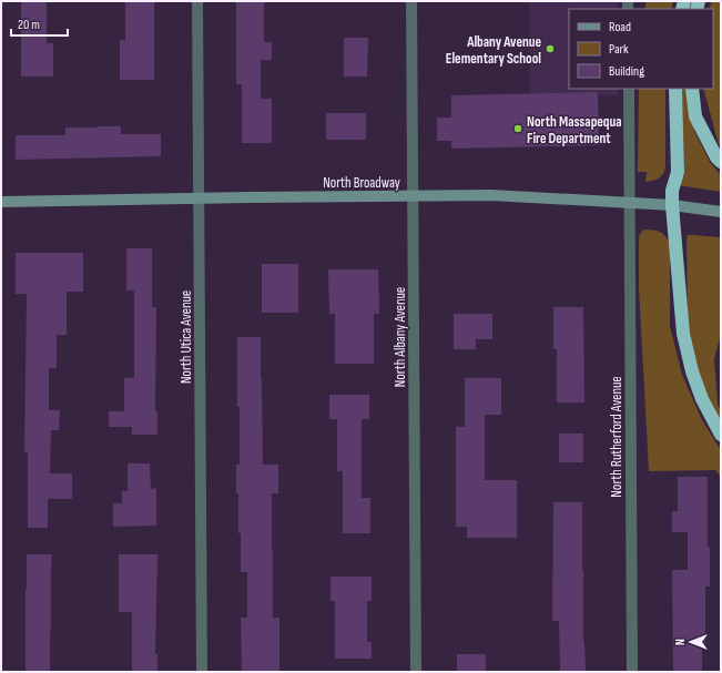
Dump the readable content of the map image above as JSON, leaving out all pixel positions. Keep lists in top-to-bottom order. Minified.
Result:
{"streets":{"main road":["North Broadway"],"street":["North Utica Avenue","North Albany Avenue","North Rutherford Avenue"]},"crossings":[["North Broadway","North Utica Avenue"],["North Broadway","North Albany Avenue"],["North Broadway","North Rutherford Avenue"]],"places":["Albany Avenue Elementary School","North Massapequa Fire Department"],"legend":["Road","Park","Building"],"scale_bar":"20 m","north":"left"}
